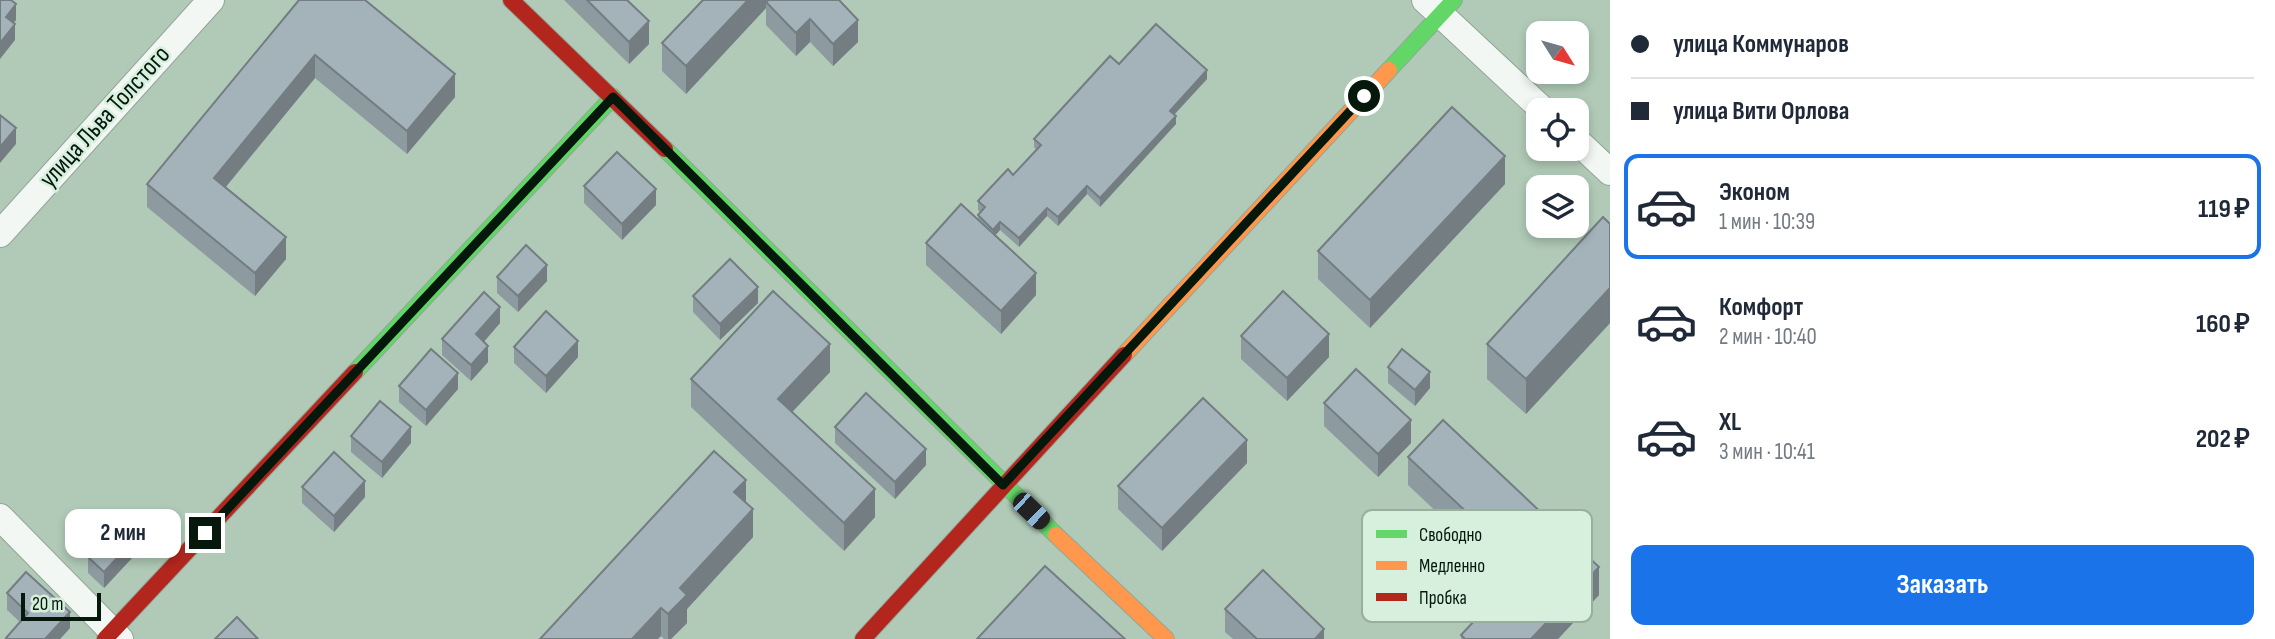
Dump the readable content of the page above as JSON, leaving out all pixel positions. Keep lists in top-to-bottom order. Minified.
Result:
{"streets":{"street":["улица Льва Толстого"]},"legend":["Свободно","Медленно","Пробка"],"scale_bar":"20 m","north":"bottom right","page":{"banner":["улица Коммунаров","улица Вити Орлова"],"list":[{"name":"Эконом","note":"1 мин · 10:39","value":"119 ₽"},{"name":"Комфорт","note":"2 мин · 10:40","value":"160 ₽"},{"name":"XL","note":"3 мин · 10:41","value":"202 ₽"}],"bubble":"2 мин","buttons":"Заказать","scale":"20 m"}}
